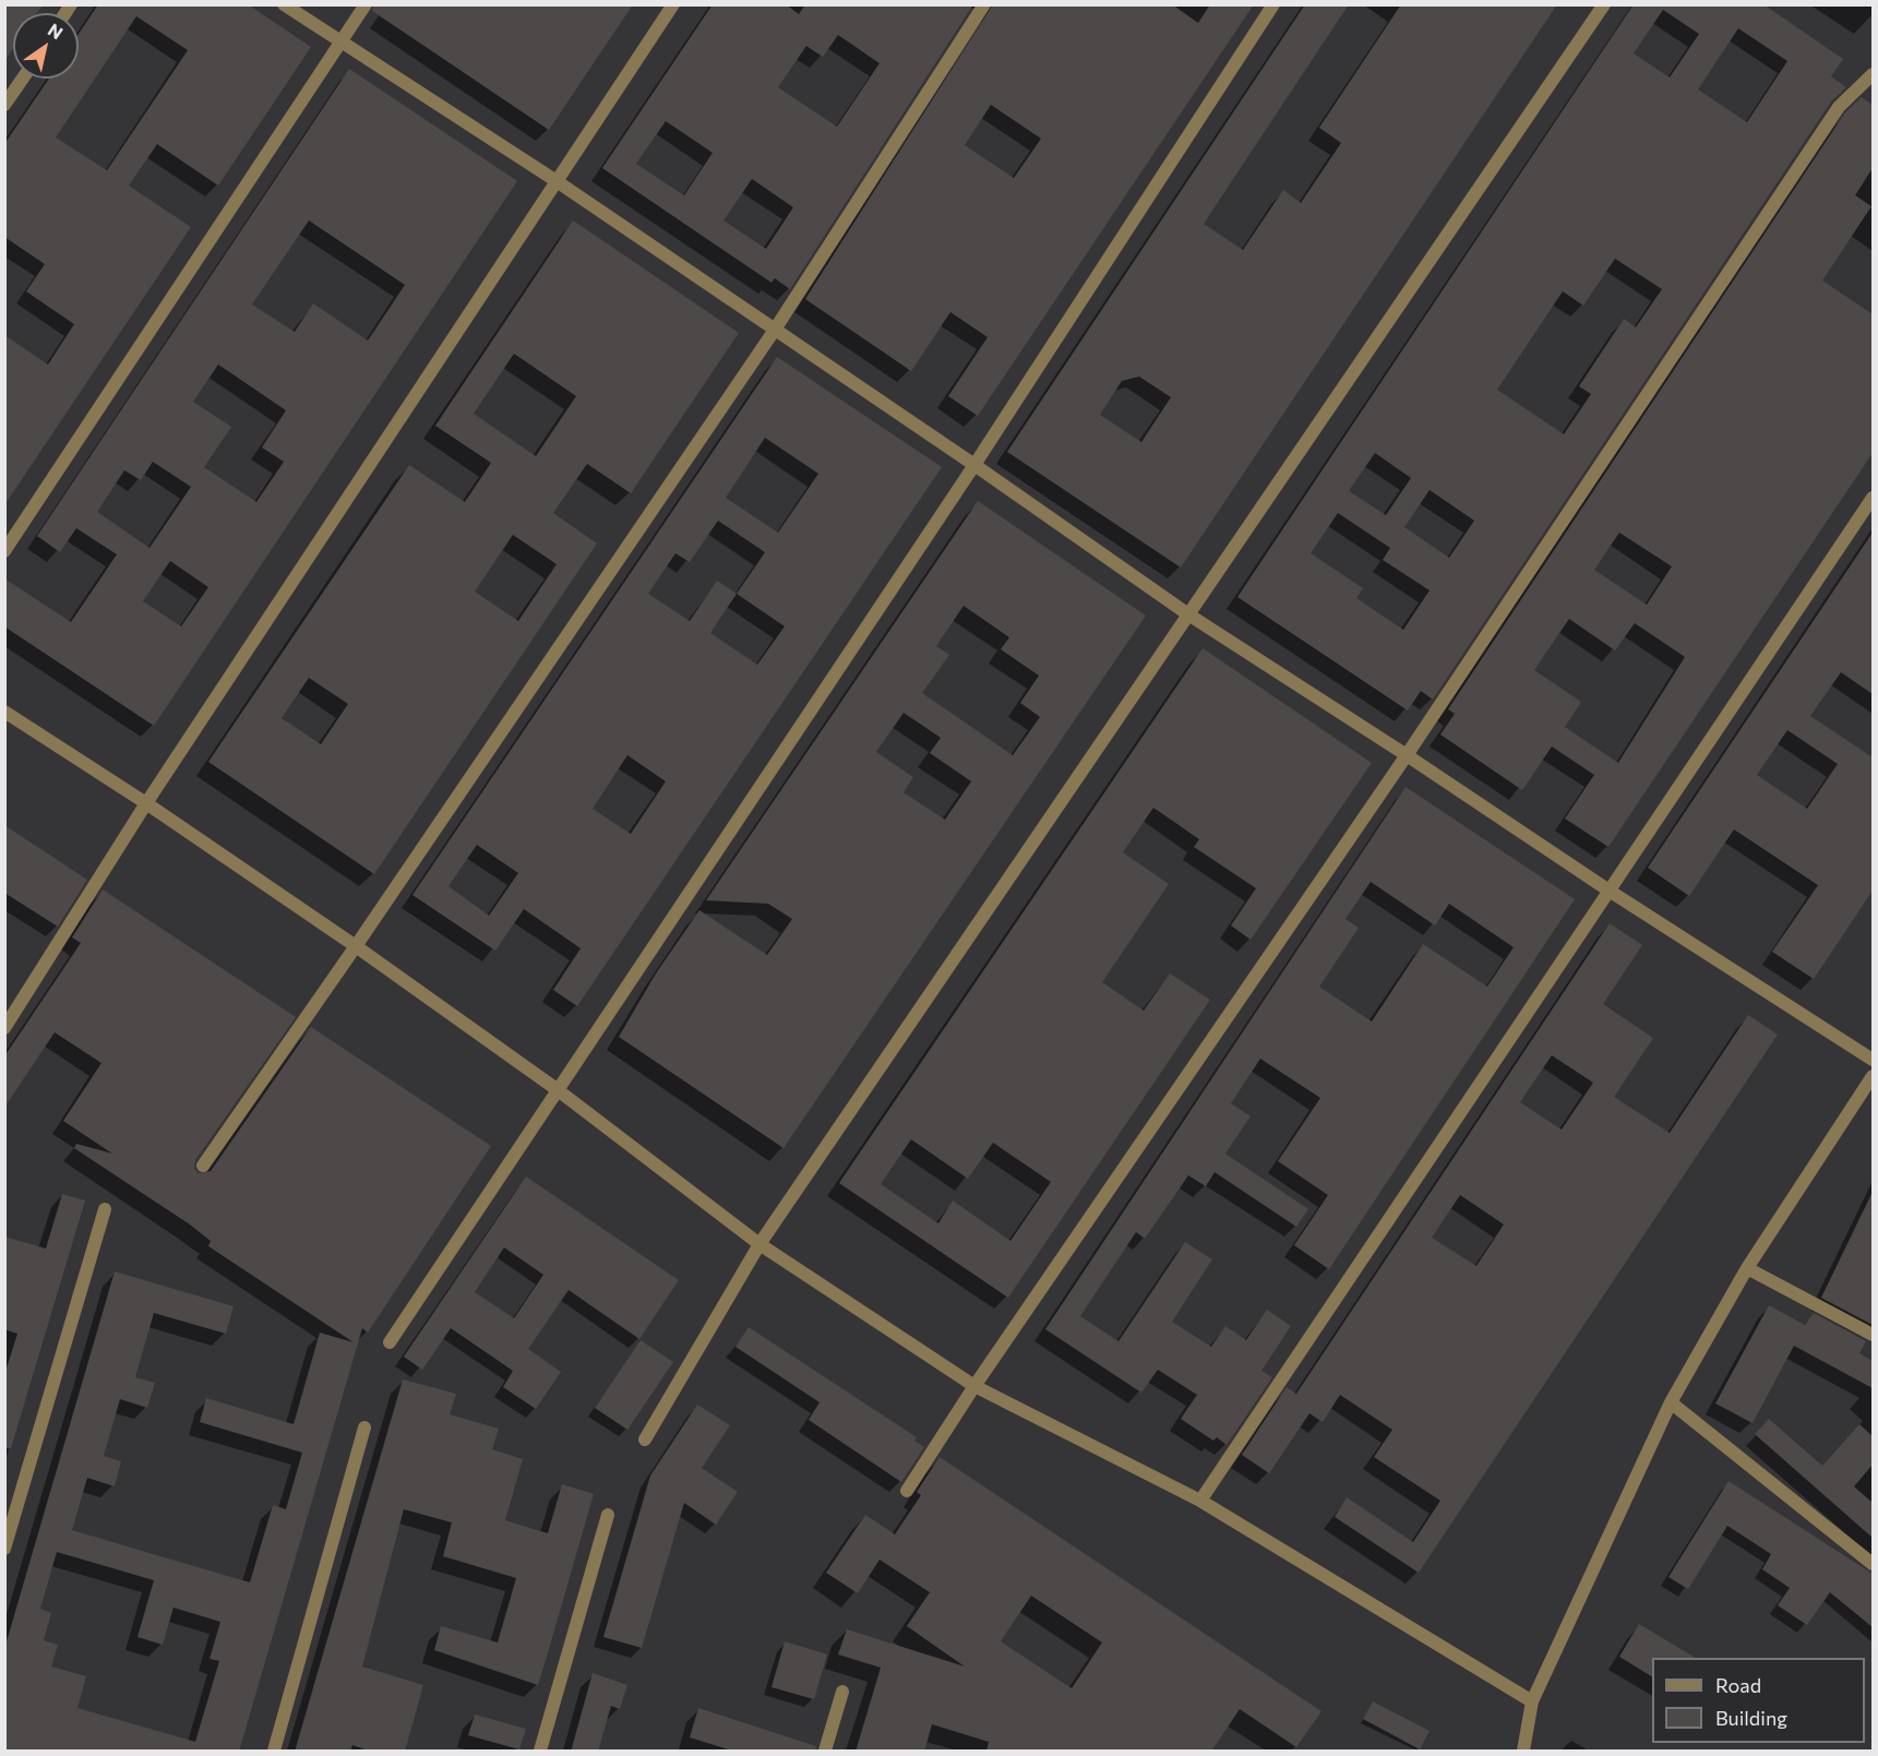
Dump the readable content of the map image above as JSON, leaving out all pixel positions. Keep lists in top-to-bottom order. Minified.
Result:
{"legend":["Road","Building"],"north":"top right"}
